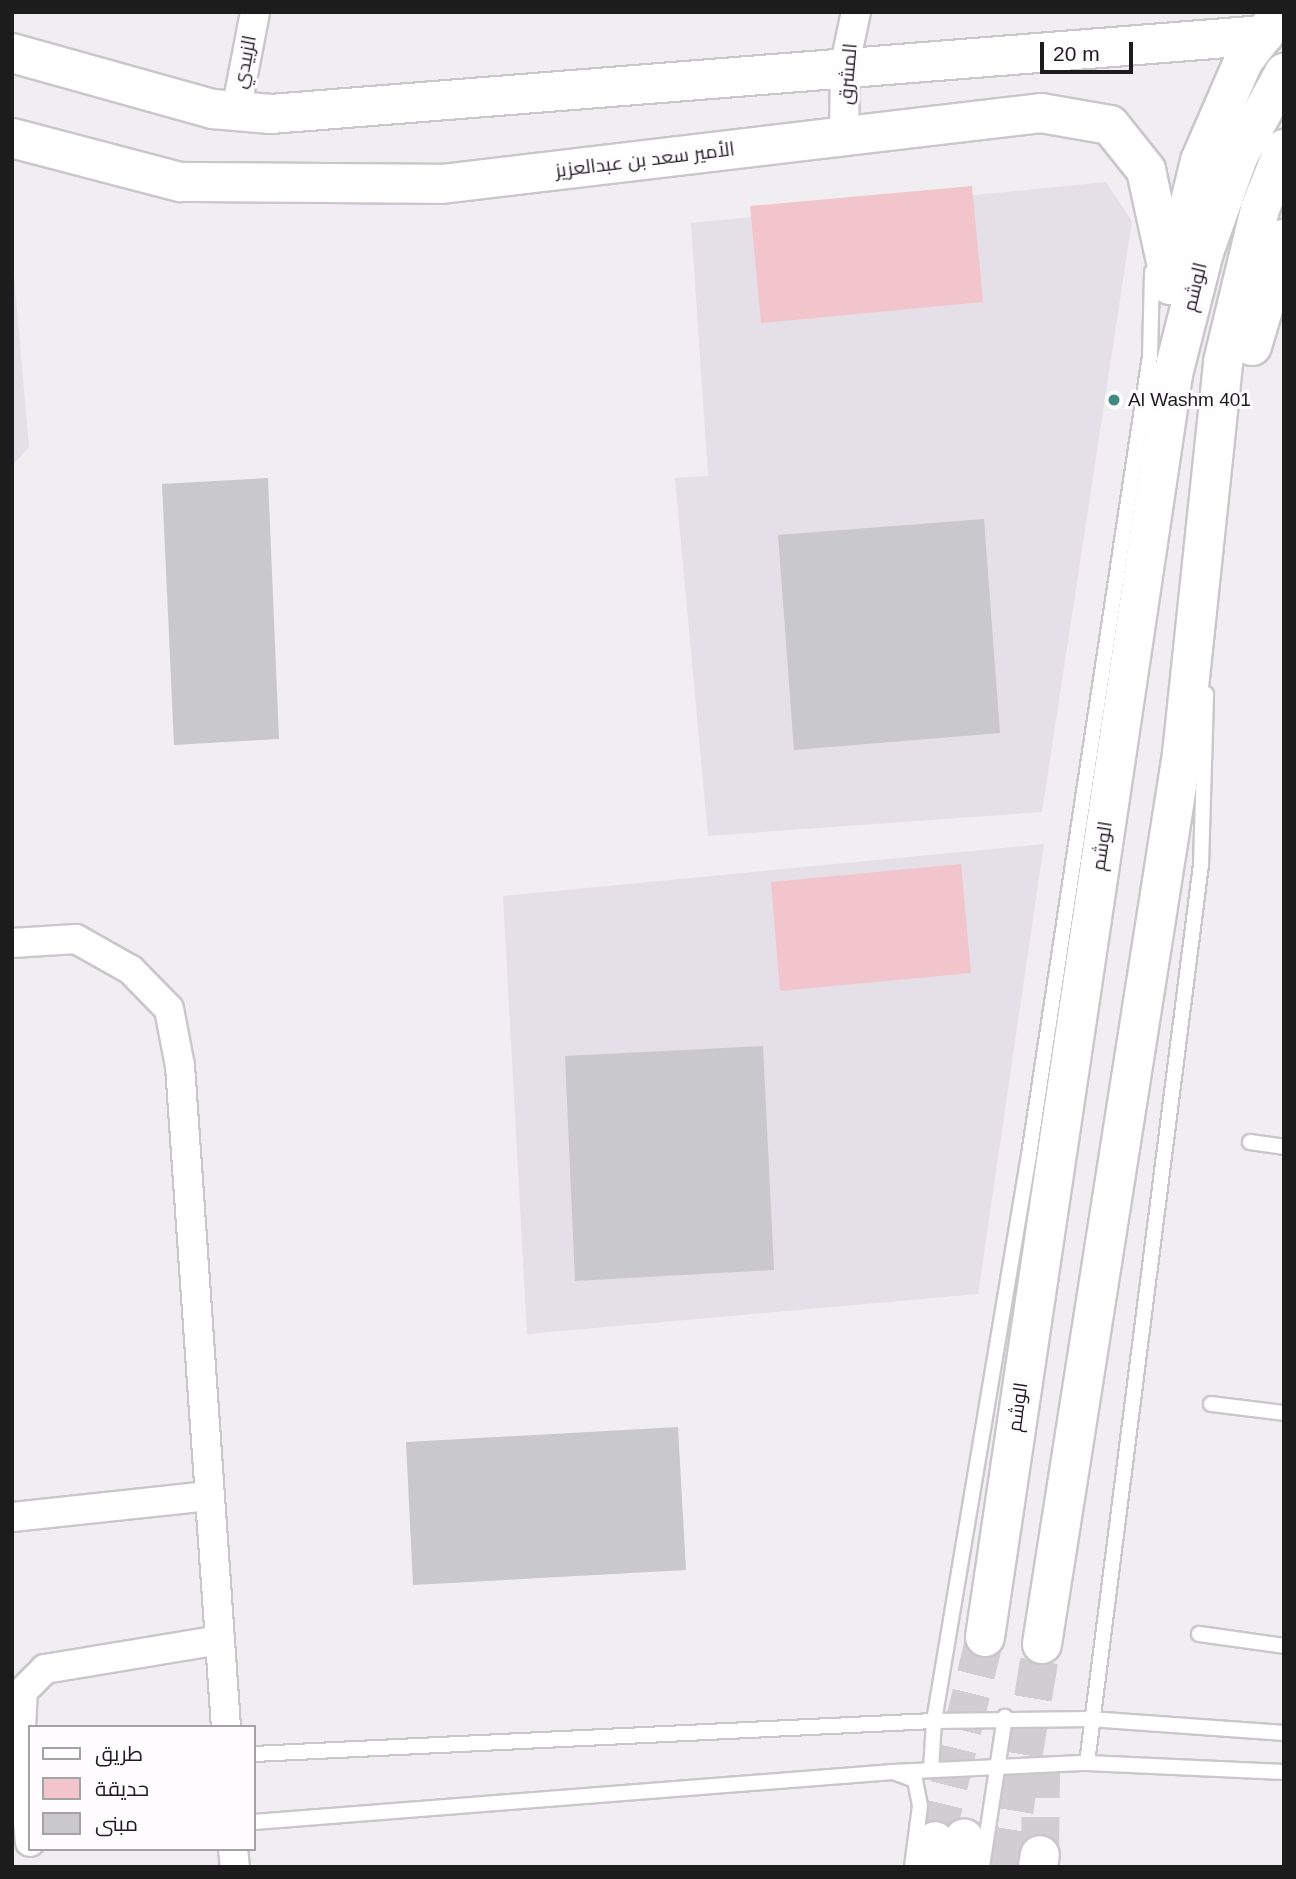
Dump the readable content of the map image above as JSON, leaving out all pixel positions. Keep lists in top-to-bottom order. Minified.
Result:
{"streets":{"main road":["الأمير سعد بن عبدالعزيز","الوشم"],"street":["الزبيدي","المشرق"]},"crossings":[["المشرق","الأمير سعد بن عبدالعزيز"]],"places":["Al Washm 401"],"legend":["طريق","حديقة","مبنى"],"scale_bar":"20 m"}
